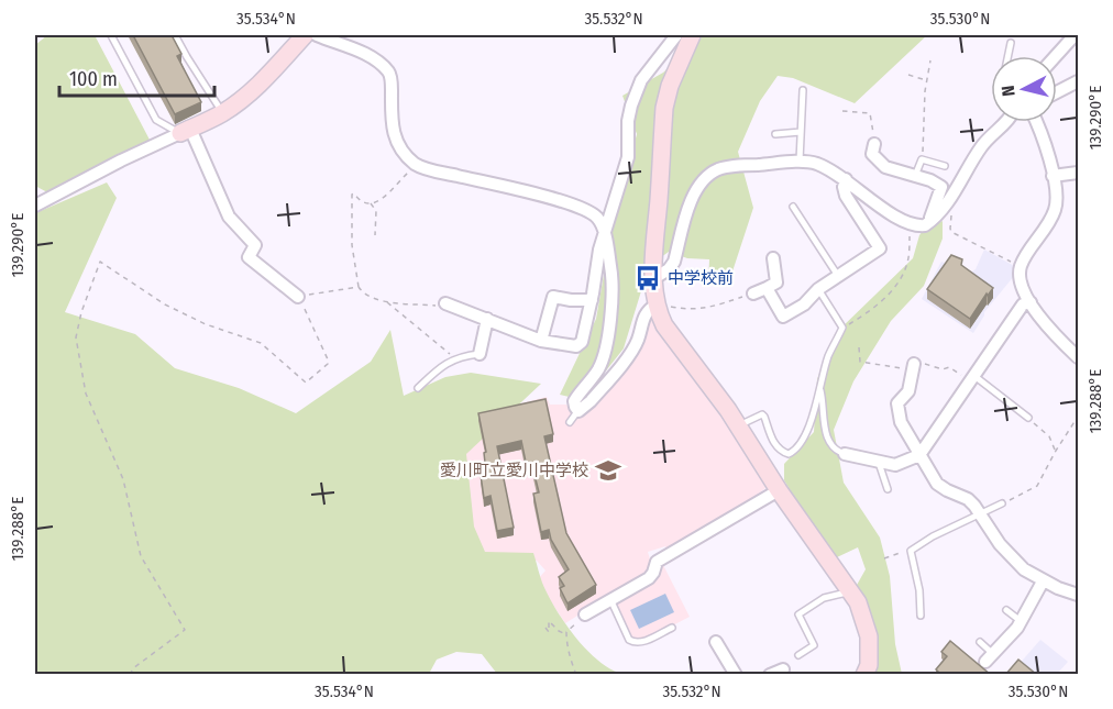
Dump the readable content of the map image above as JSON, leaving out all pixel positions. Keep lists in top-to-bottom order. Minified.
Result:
{"places":{"bus stop":["中学校前"],"school or university":["愛川町立愛川中学校"]},"scale_bar":"100 m","north":"left","coordinates":["35.534°N","35.532°N","35.530°N","139.290°E","139.288°E"]}
